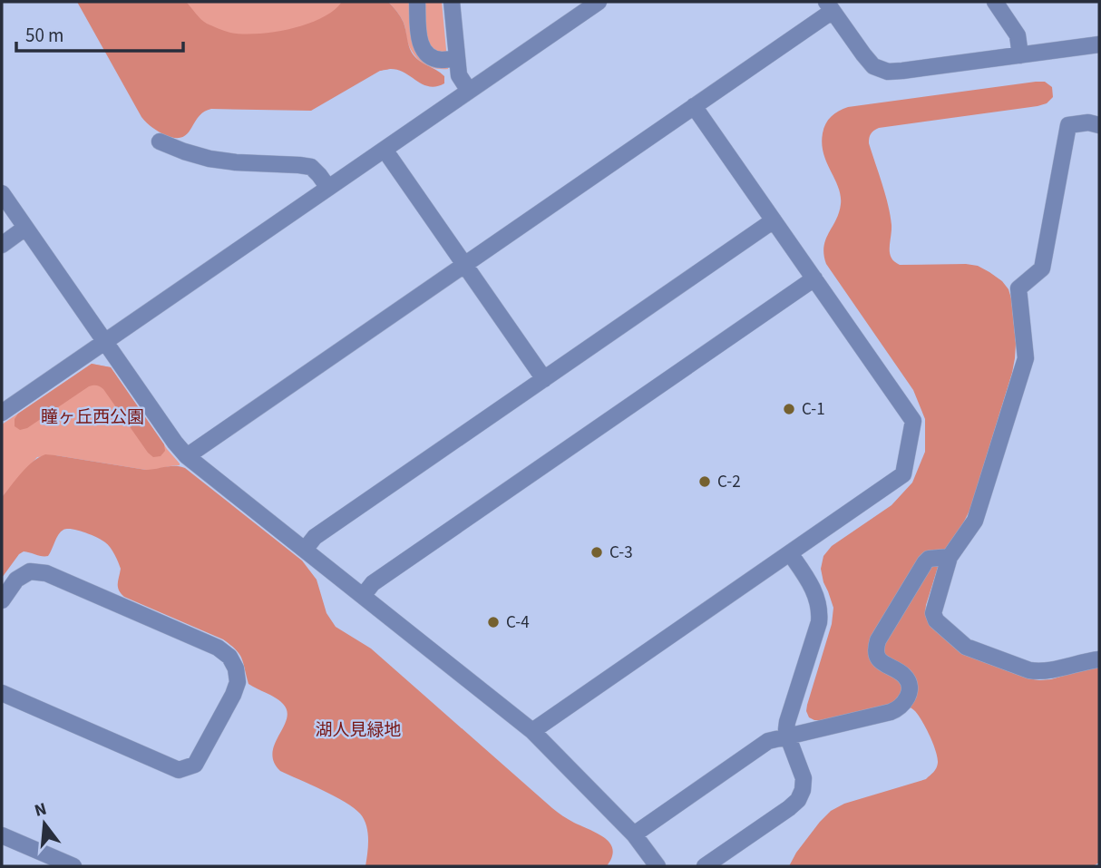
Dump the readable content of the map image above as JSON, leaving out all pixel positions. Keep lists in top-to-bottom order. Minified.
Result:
{"parks":["瞳ヶ丘西公園","湖人見緑地"],"places":["C-1","C-2","C-3","C-4"],"scale_bar":"50 m","north":"top"}
